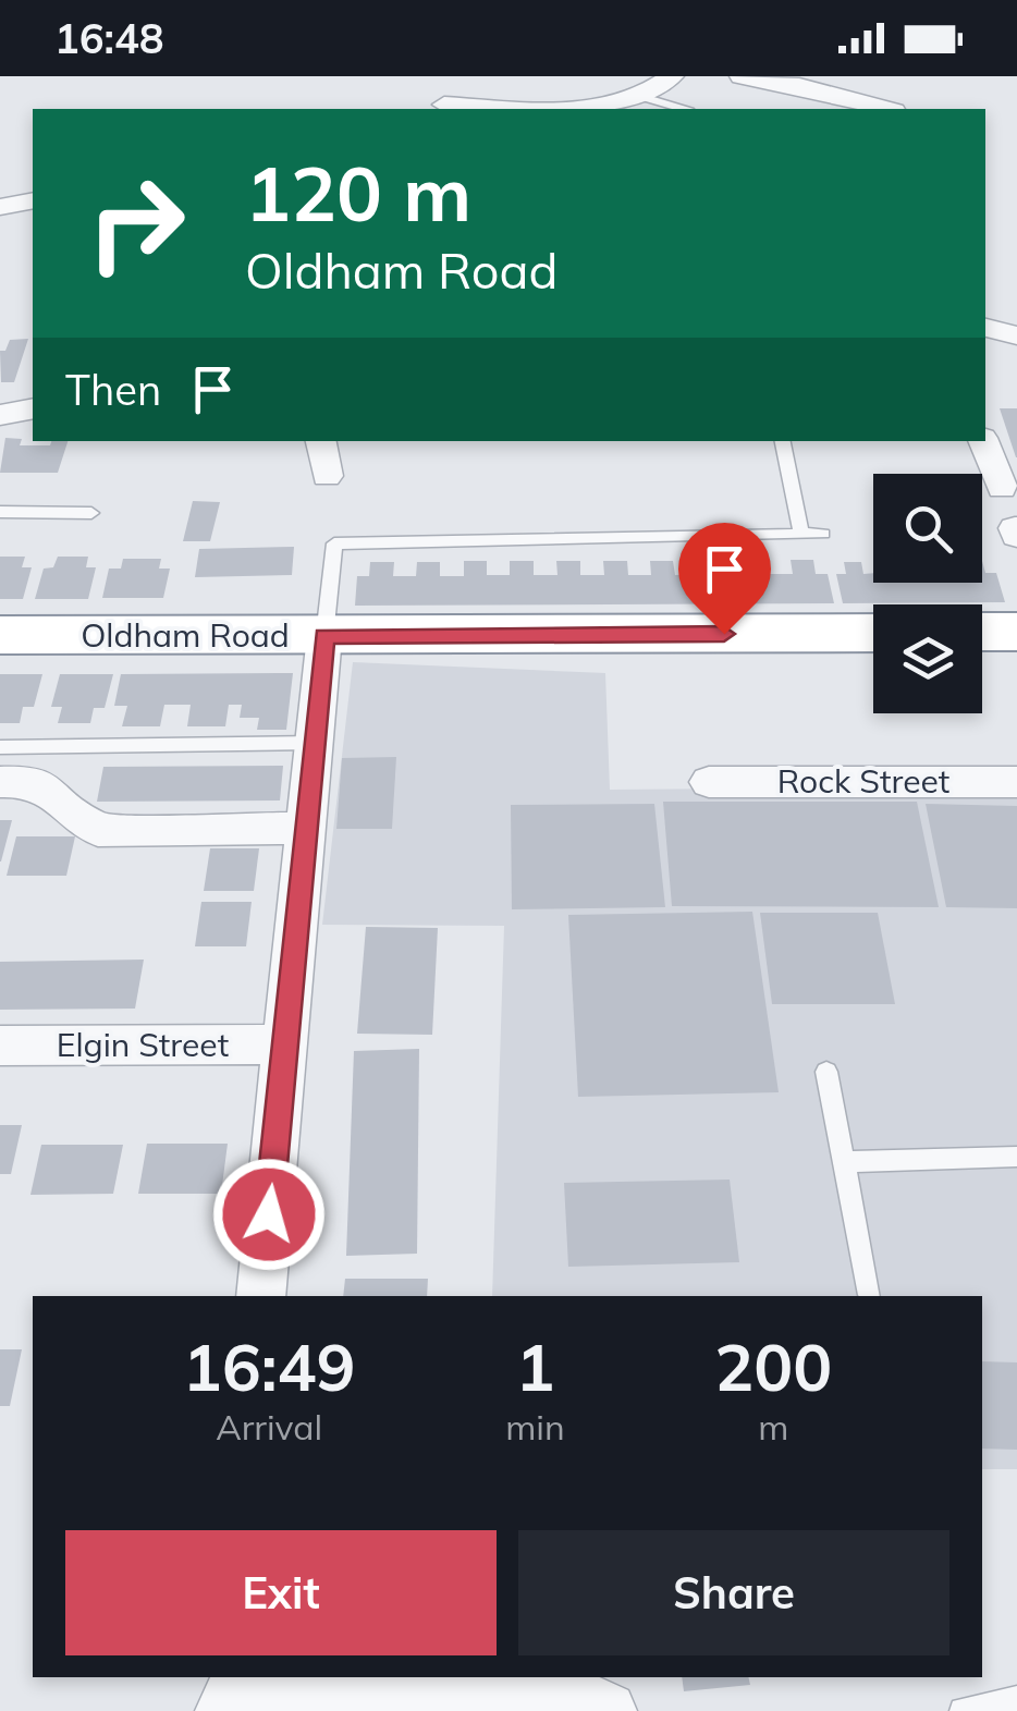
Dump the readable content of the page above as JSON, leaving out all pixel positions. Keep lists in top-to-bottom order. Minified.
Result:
{"streets":{"highway":["Oldham Road"],"street":["Rock Street","Elgin Street"]},"page":{"status":"16:48","turn":["120 m","Oldham Road"],"then":"Then","eta":["16:49","Arrival","1","min","200","m"],"buttons":["Exit","Share"]}}
